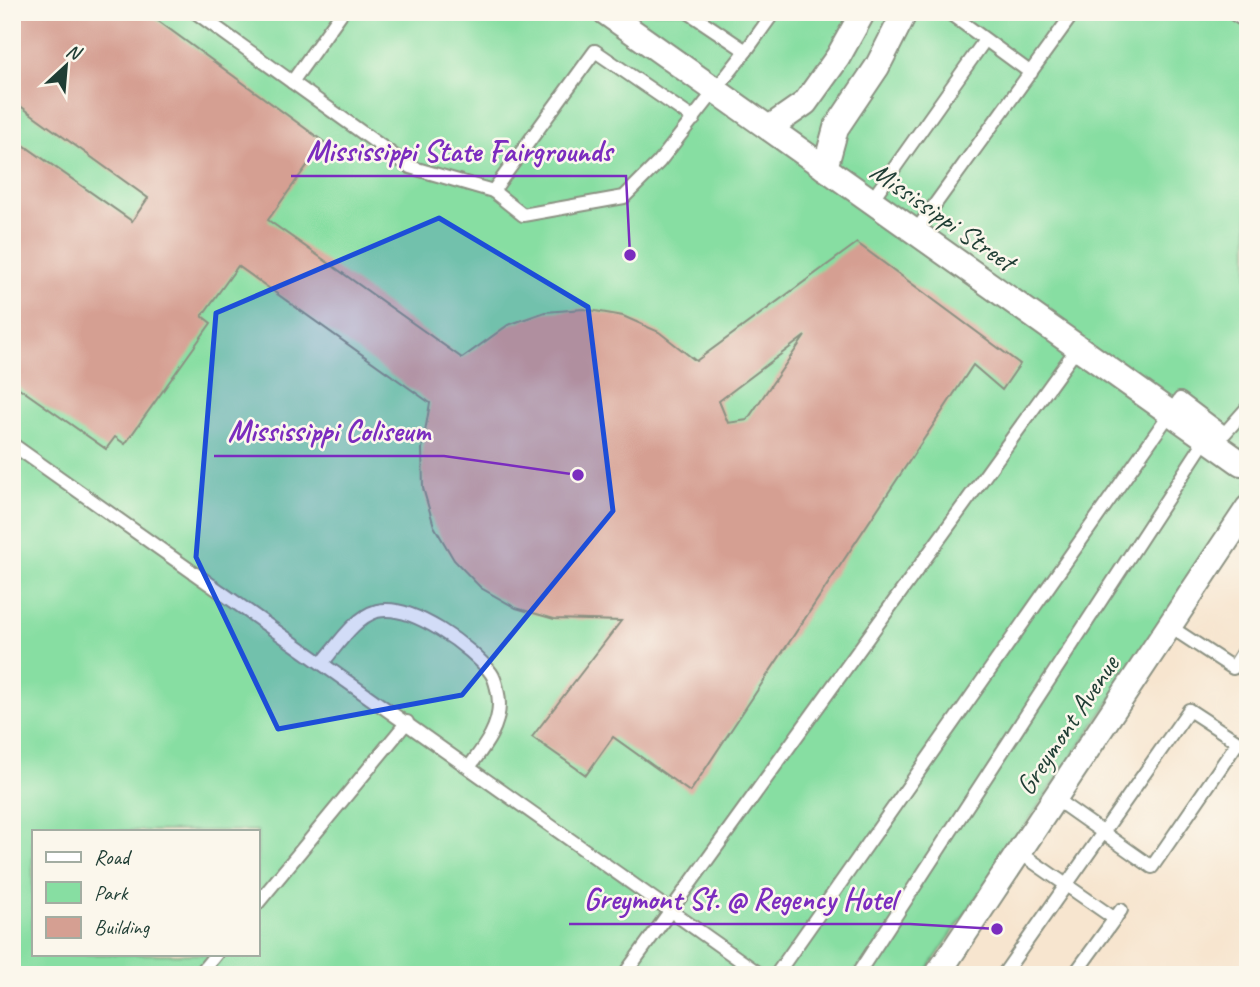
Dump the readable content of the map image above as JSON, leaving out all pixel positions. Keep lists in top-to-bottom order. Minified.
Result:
{"streets":{"street":["Mississippi Street","Greymont Avenue"]},"places":["Mississippi State Fairgrounds","Mississippi Coliseum","Greymont St. @ Regency Hotel"],"legend":["Road","Park","Building"],"north":"top right"}
